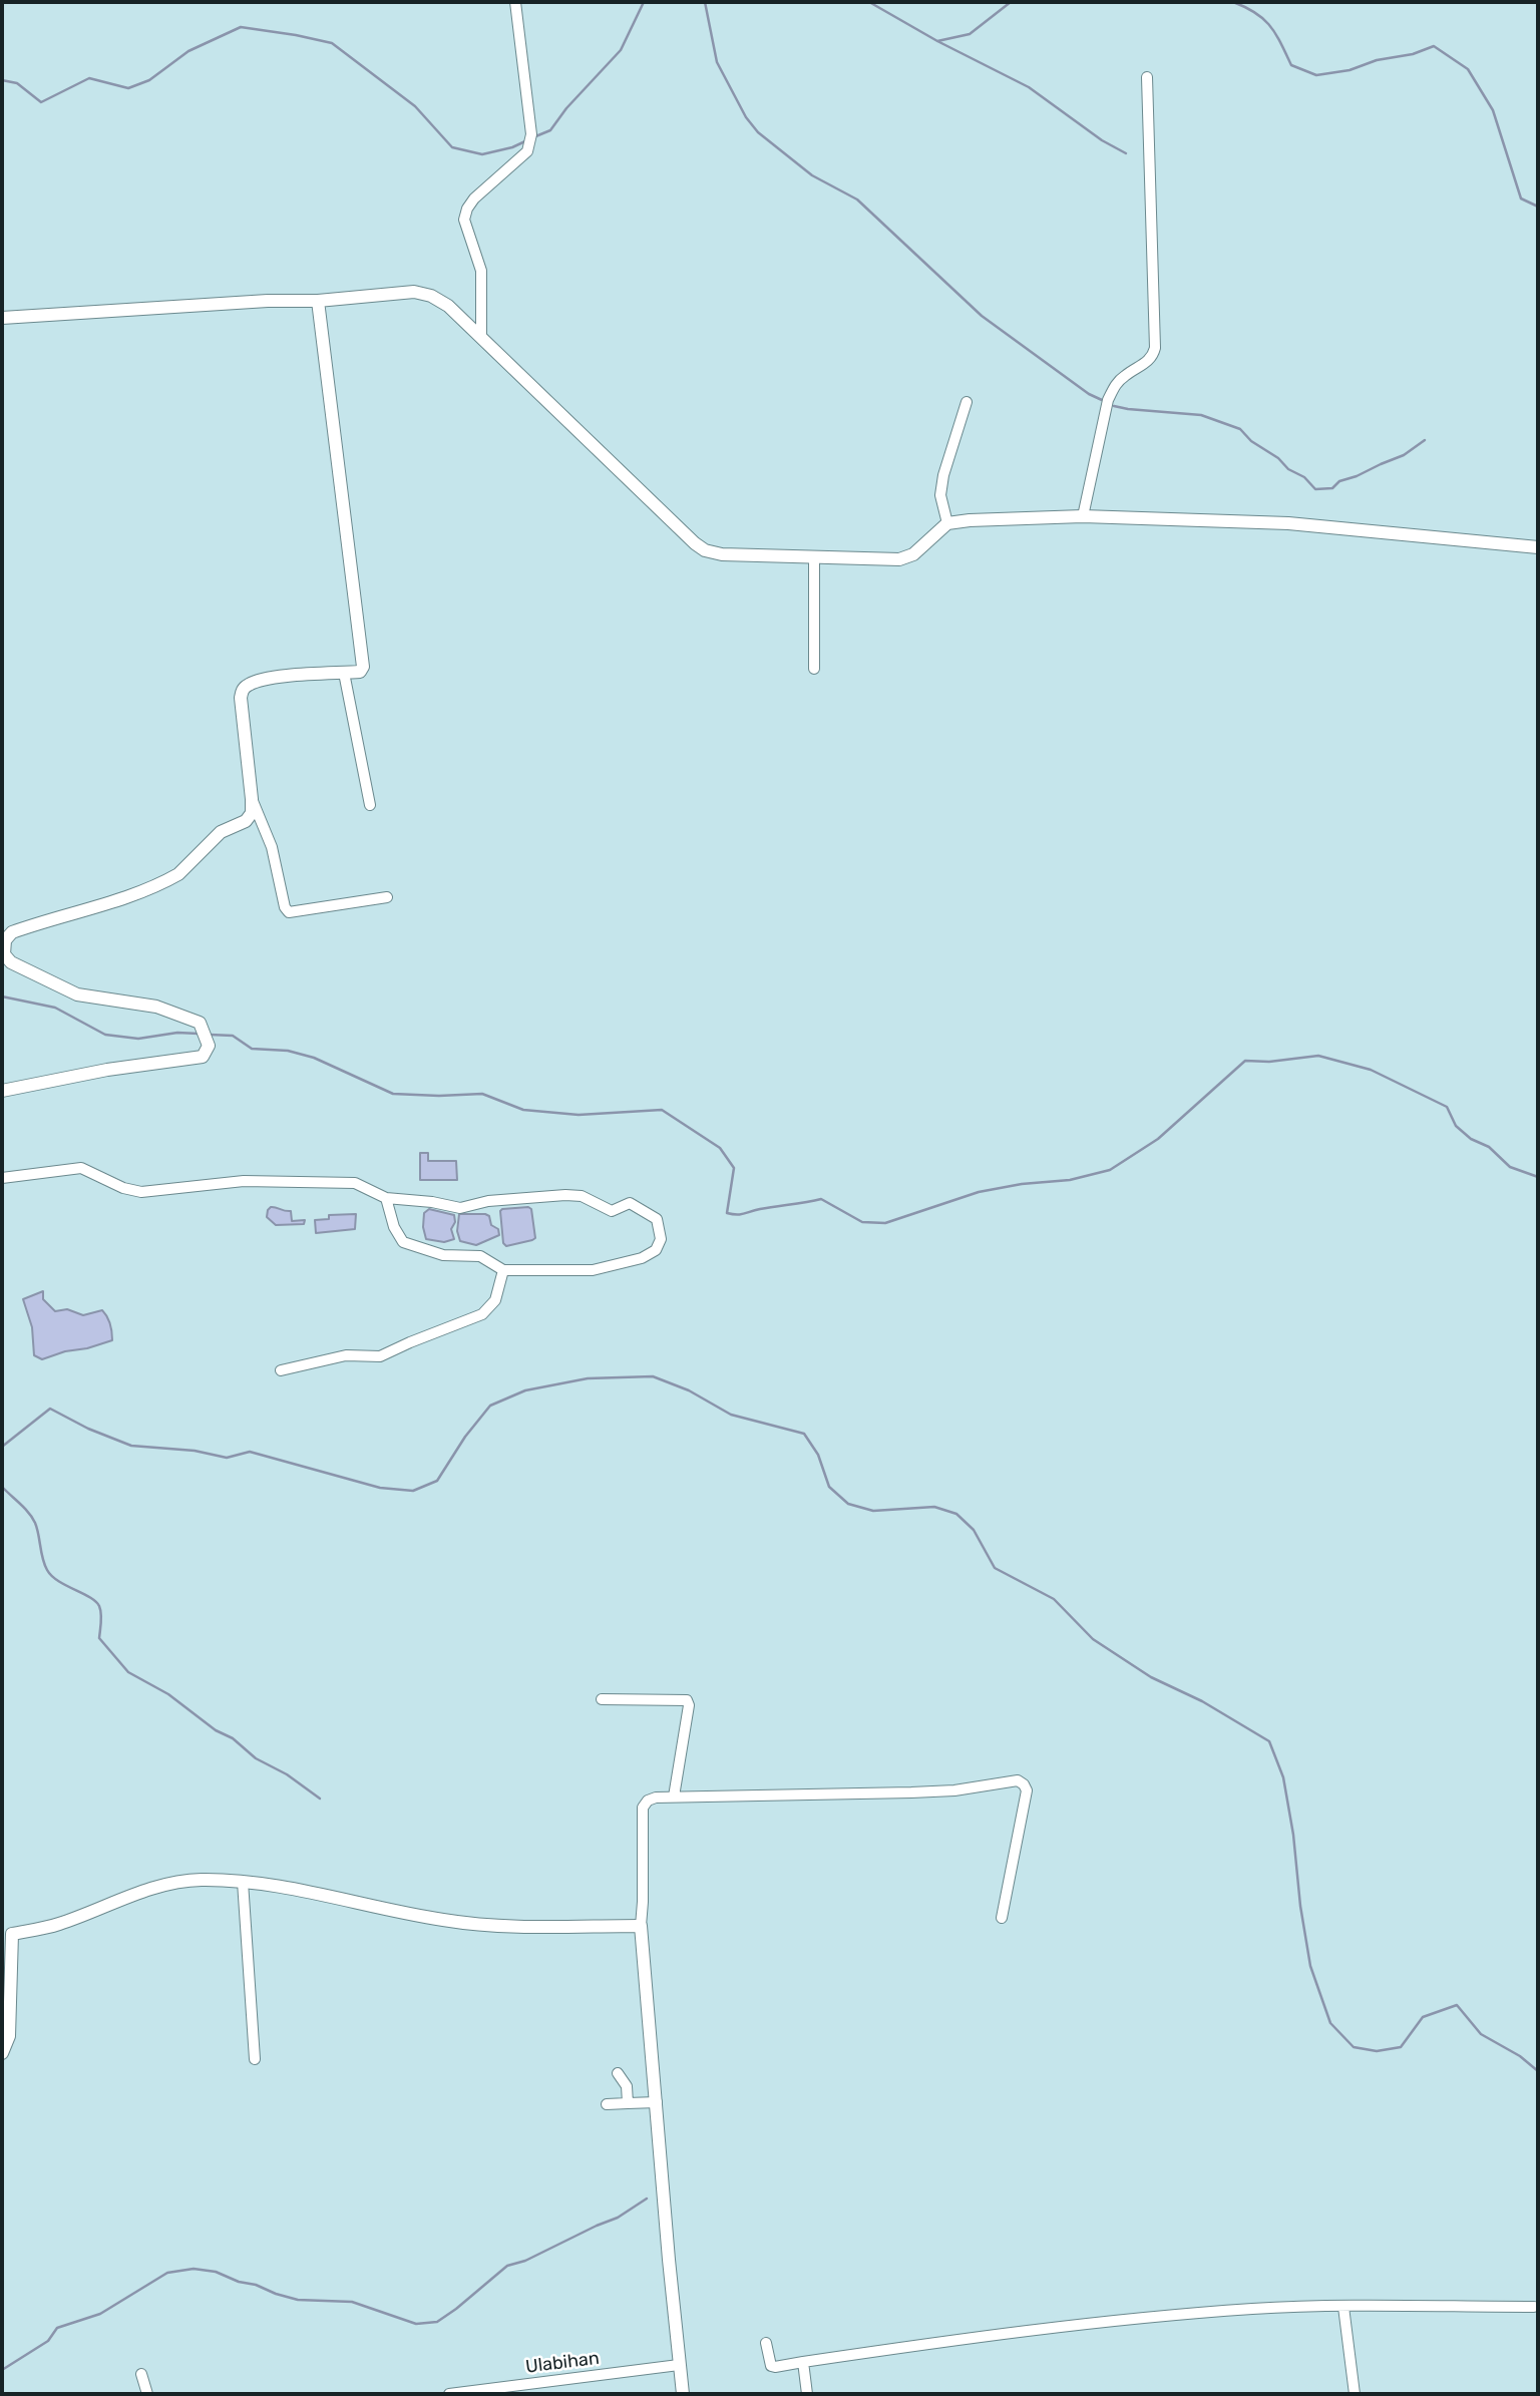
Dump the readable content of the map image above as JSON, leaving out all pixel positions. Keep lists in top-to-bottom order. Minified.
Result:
{"streets":{"street":["Ulabihan"]}}
